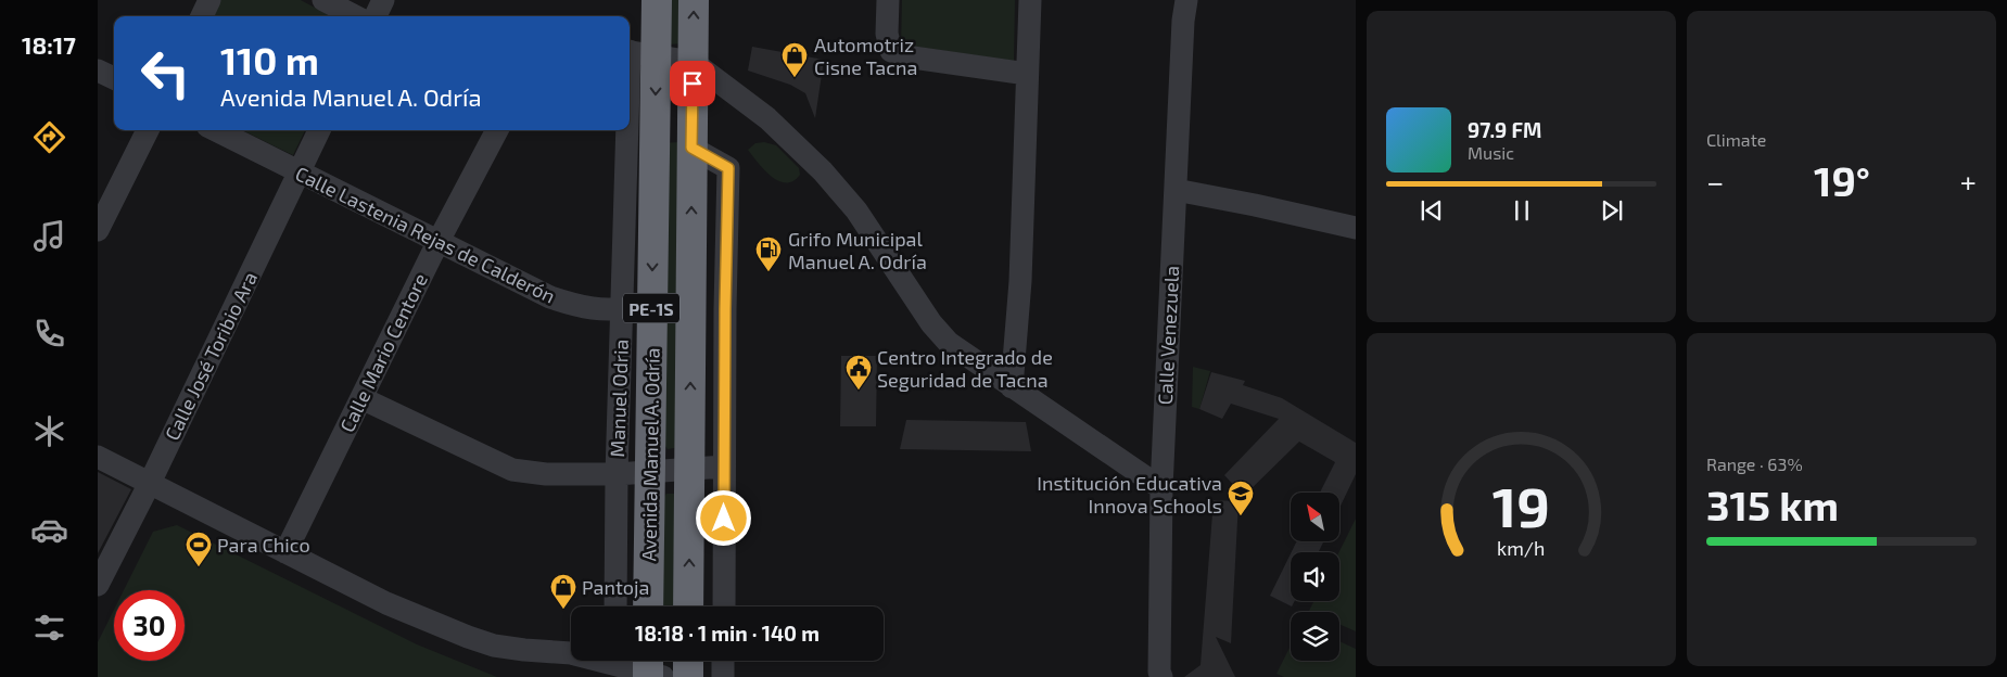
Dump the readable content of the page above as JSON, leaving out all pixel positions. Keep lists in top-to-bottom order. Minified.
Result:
{"streets":{"highway":["PE-1S","Avenida Manuel A. Odría"],"street":["Calle Lastenia Rejas de Calderón","Calle Venezuela","Calle Mario Centore","Calle José Toribio Ara","Manuel Odria"]},"crossings":[["Calle Lastenia Rejas de Calderón","Calle Mario Centore"],["Calle Lastenia Rejas de Calderón","Calle José Toribio Ara"],["Calle Lastenia Rejas de Calderón","Manuel Odria"],["Calle Lastenia Rejas de Calderón","Avenida Manuel A. Odría"],["Manuel Odria","Avenida Manuel A. Odría"]],"places":{"shop":["Automotriz Cisne Tacna","Pantoja"],"fuel station":["Grifo Municipal Manuel A. Odría"],"public building":["Centro Integrado de Seguridad de Tacna"],"school or university":["Institución Educativa Innova Schools"],"sports":["Para Chico"]},"north":"top left","page":{"tabs":"18:17","tile":["Climate",["Range · 63%","315 km"]],"turn":["110 m","Avenida Manuel A. Odría"],"song":["97.9 FM","Music"],"heat":["−","19°","+"],"limit":"30","trip":"18:18 · 1 min · 140 m","gauge":["19","km/h"]}}
